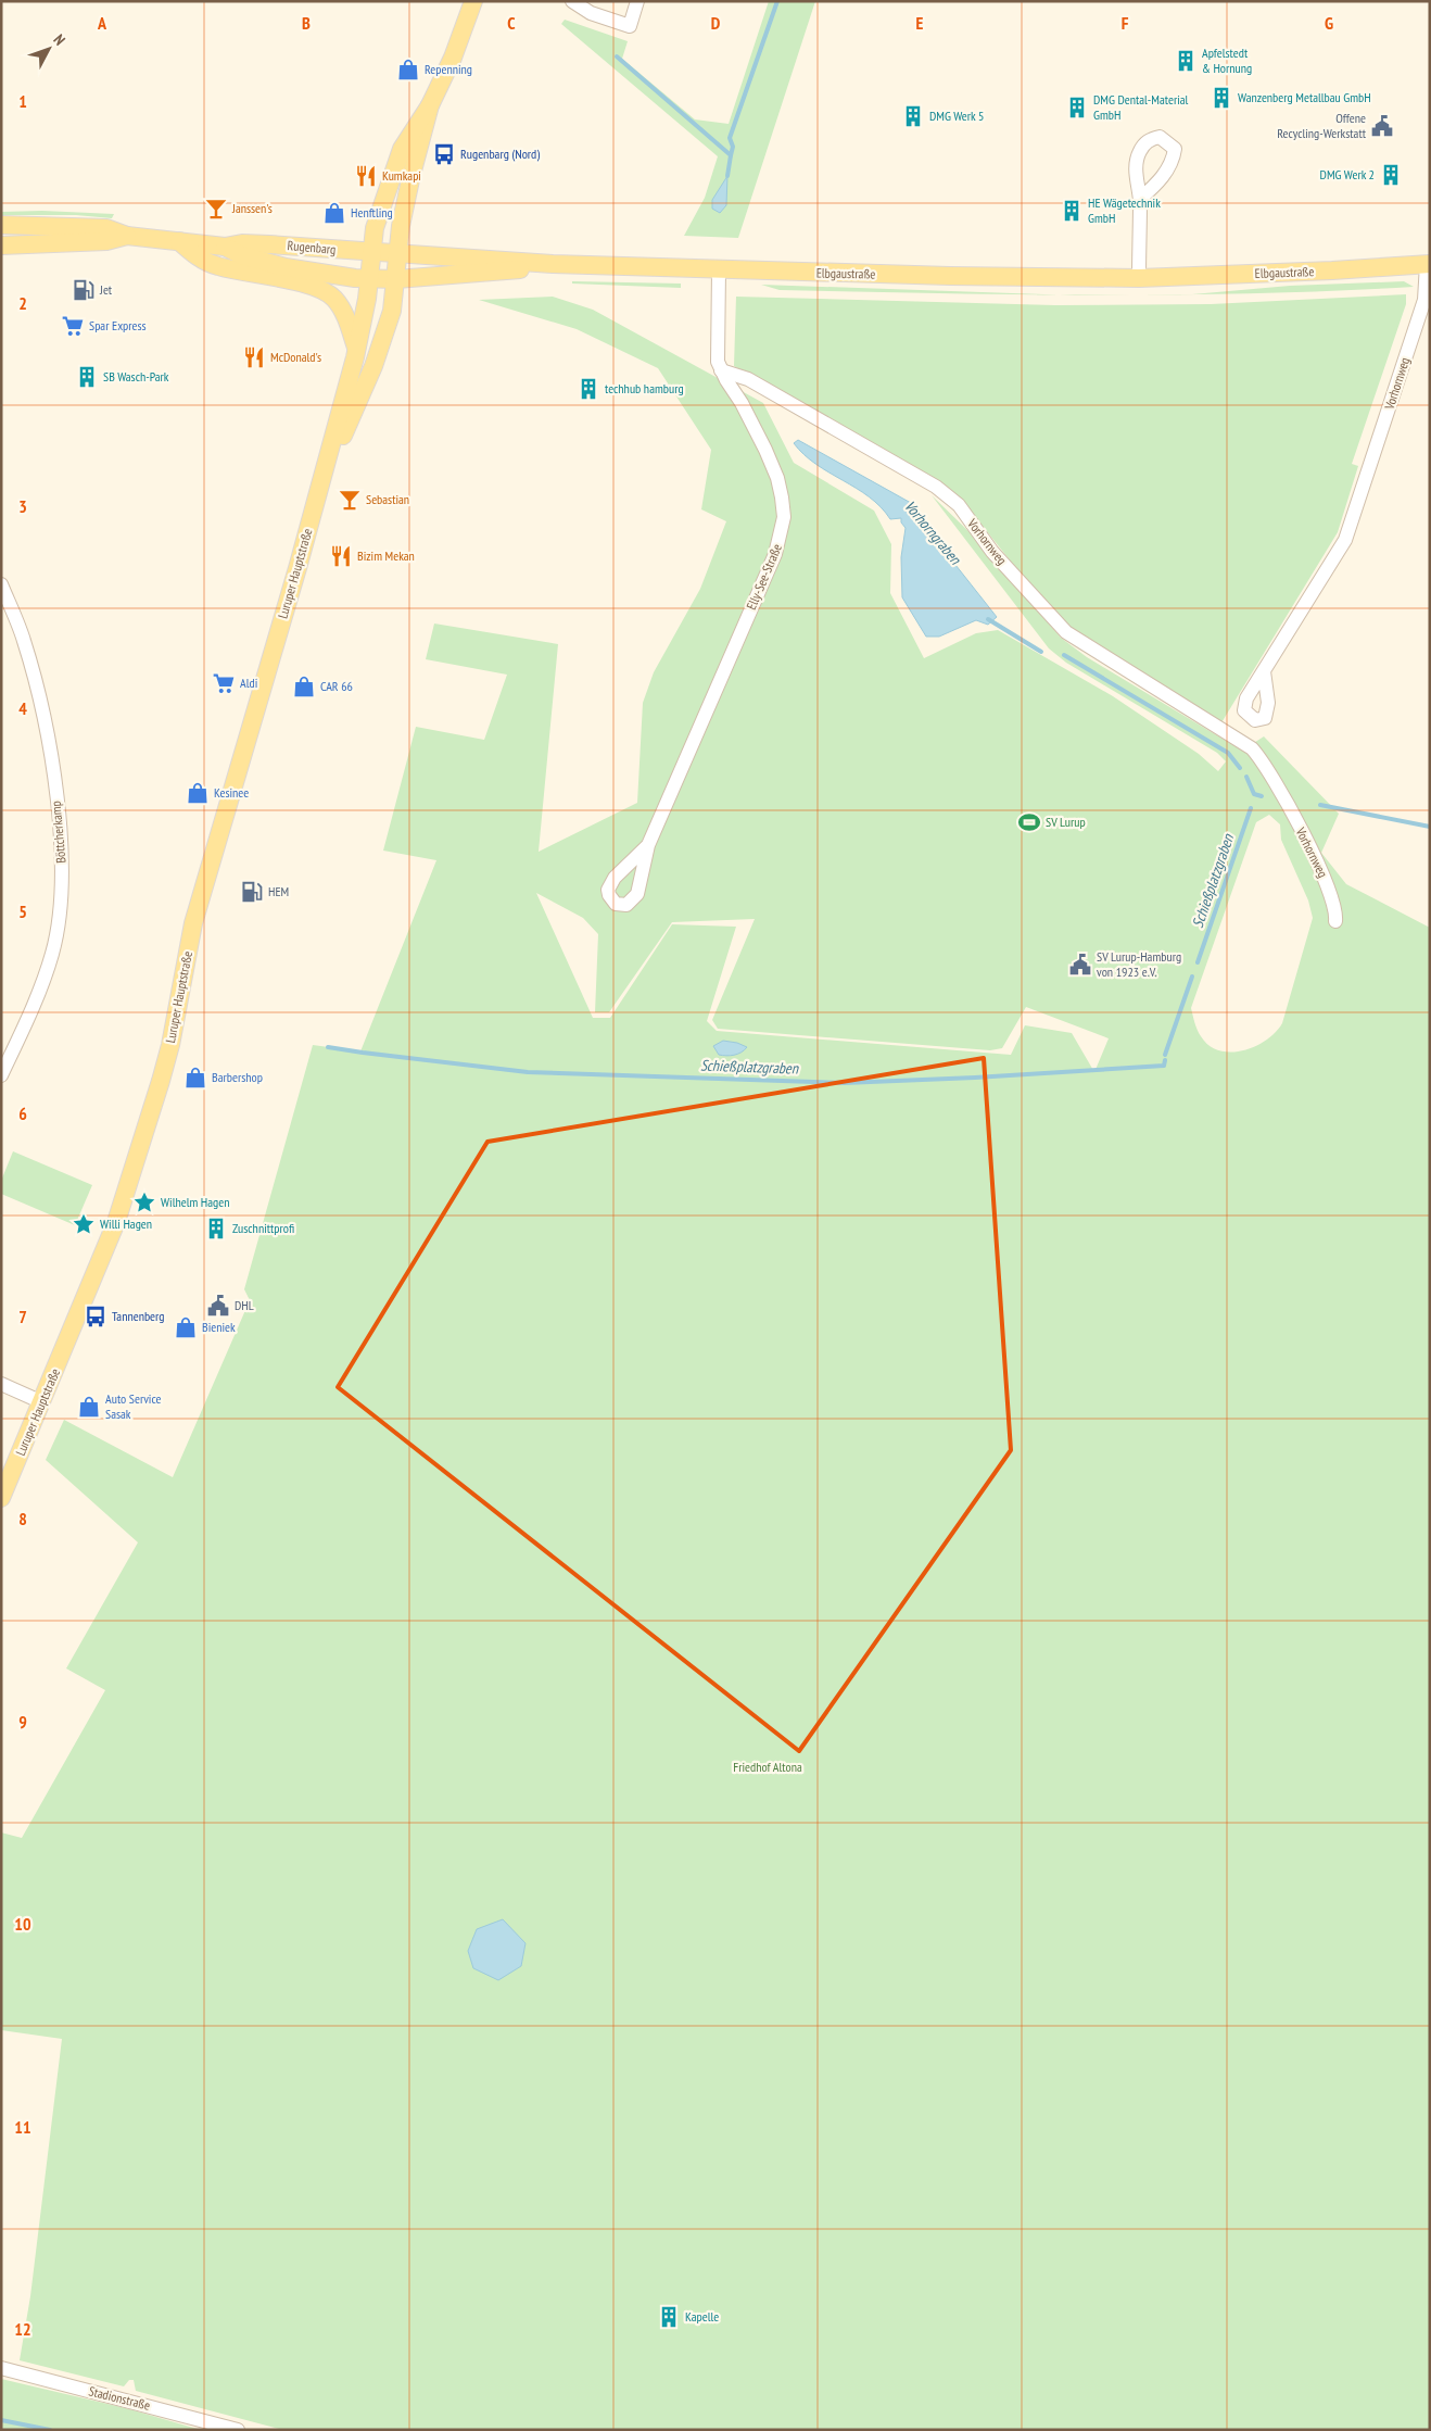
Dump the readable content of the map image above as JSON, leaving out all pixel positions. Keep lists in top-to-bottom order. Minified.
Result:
{"streets":{"main road":["Rugenbarg","Elbgaustraße","Luruper Hauptstraße"],"street":["Vorhornweg","Elly-See-Straße","Böttcherkamp","Stadionstraße"]},"crossings":[["Rugenbarg","Elbgaustraße"],["Rugenbarg","Luruper Hauptstraße"],["Elbgaustraße","Vorhornweg"],["Elbgaustraße","Luruper Hauptstraße"],["Elbgaustraße","Elly-See-Straße"],["Vorhornweg","Elly-See-Straße"]],"water":["Vorhorngraben","Schießplatzgraben"],"parks":["Friedhof Altona"],"places":{"building":["Apfelstedt & Hornung","Wanzenberg Metallbau GmbH","DMG Dental-Material GmbH","DMG Werk 5","DMG Werk 2","HE Wägetechnik GmbH","SB Wasch-Park","techhub hamburg","Zuschnittprofi","Kapelle"],"shop":["Repenning","Henftling","CAR 66","Kesinee","Barbershop","Bieniek","Auto Service Sasak"],"public building":["Offene Recycling-Werkstatt","SV Lurup-Hamburg von 1923 e.V.","DHL"],"bus stop":["Rugenbarg (Nord)","Tannenberg"],"restaurant":["Kumkapi","McDonald's","Bizim Mekan"],"bar":["Janssen's","Sebastian"],"fuel station":["Jet","HEM"],"supermarket":["Spar Express","Aldi"],"sports":["SV Lurup"],"place":["Wilhelm Hagen","Willi Hagen"]},"north":"top right","grid":{"columns":["A","B","C","D","E","F","G"],"rows":["1","2","3","4","5","6","7","8","9","10","11","12"]}}
